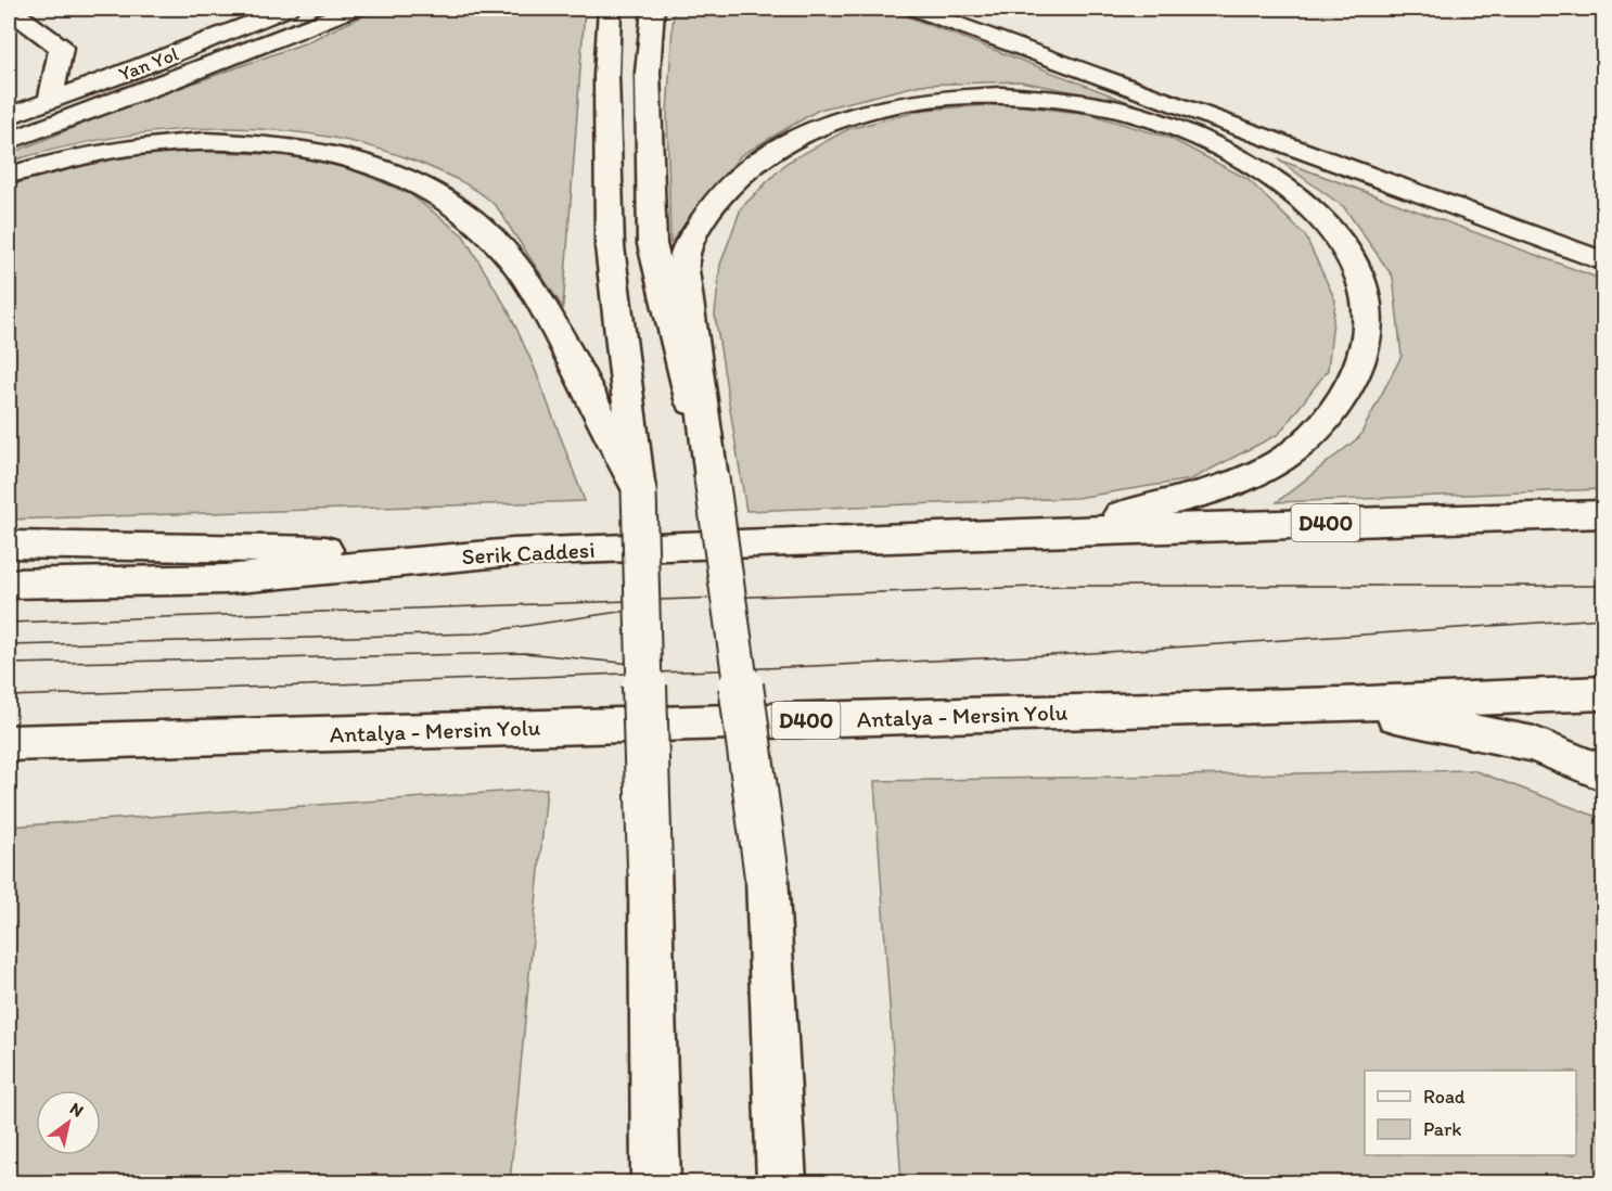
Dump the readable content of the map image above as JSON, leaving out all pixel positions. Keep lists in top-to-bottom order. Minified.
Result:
{"streets":{"main road":["Yan Yol","D400","Serik Caddesi","Antalya - Mersin Yolu"]},"crossings":[["D400","Serik Caddesi"]],"legend":["Road","Park"],"north":"top right"}
